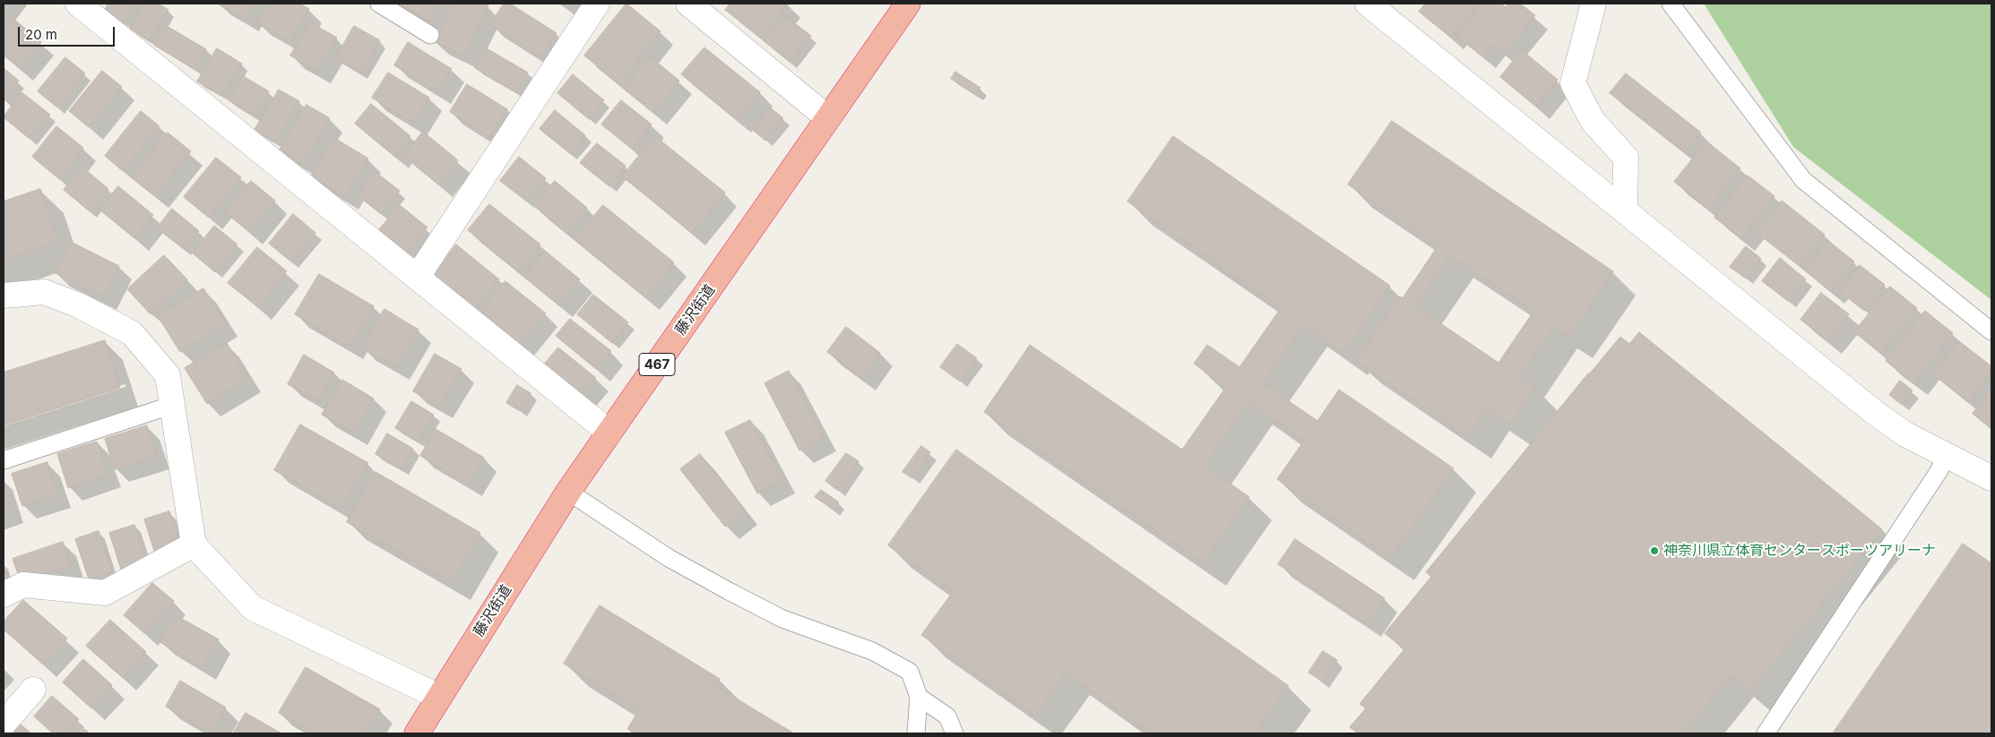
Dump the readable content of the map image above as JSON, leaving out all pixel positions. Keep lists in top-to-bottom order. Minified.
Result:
{"streets":{"highway":["藤沢街道","467"]},"places":["神奈川県立体育センタースポーツアリーナ"],"scale_bar":"20 m"}
